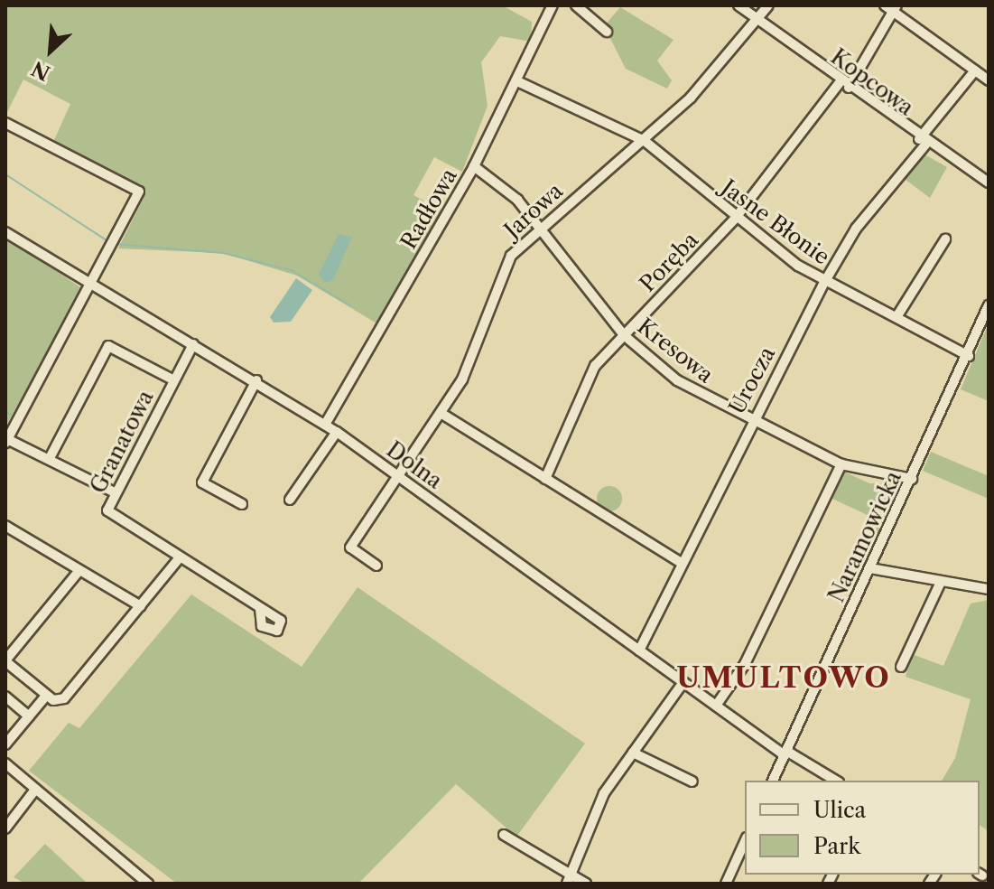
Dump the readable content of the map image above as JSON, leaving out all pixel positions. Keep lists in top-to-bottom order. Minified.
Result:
{"streets":{"street":["Kopcowa","Radłowa","Jarowa","Jasne Błonie","Poręba","Kresowa","Urocza","Granatowa","Dolna","Naramowicka"]},"crossings":[["Kopcowa","Jarowa"],["Kopcowa","Poręba"],["Kopcowa","Urocza"],["Radłowa","Jasne Błonie"],["Radłowa","Kresowa"],["Radłowa","Dolna"],["Jarowa","Jasne Błonie"],["Jarowa","Kresowa"],["Jarowa","Dolna"],["Jasne Błonie","Poręba"],["Jasne Błonie","Urocza"],["Jasne Błonie","Naramowicka"],["Poręba","Kresowa"],["Kresowa","Urocza"],["Kresowa","Naramowicka"],["Urocza","Dolna"],["Granatowa","Dolna"],["Dolna","Naramowicka"]],"districts":["UMULTOWO"],"legend":["Ulica","Park"],"north":"bottom left"}
